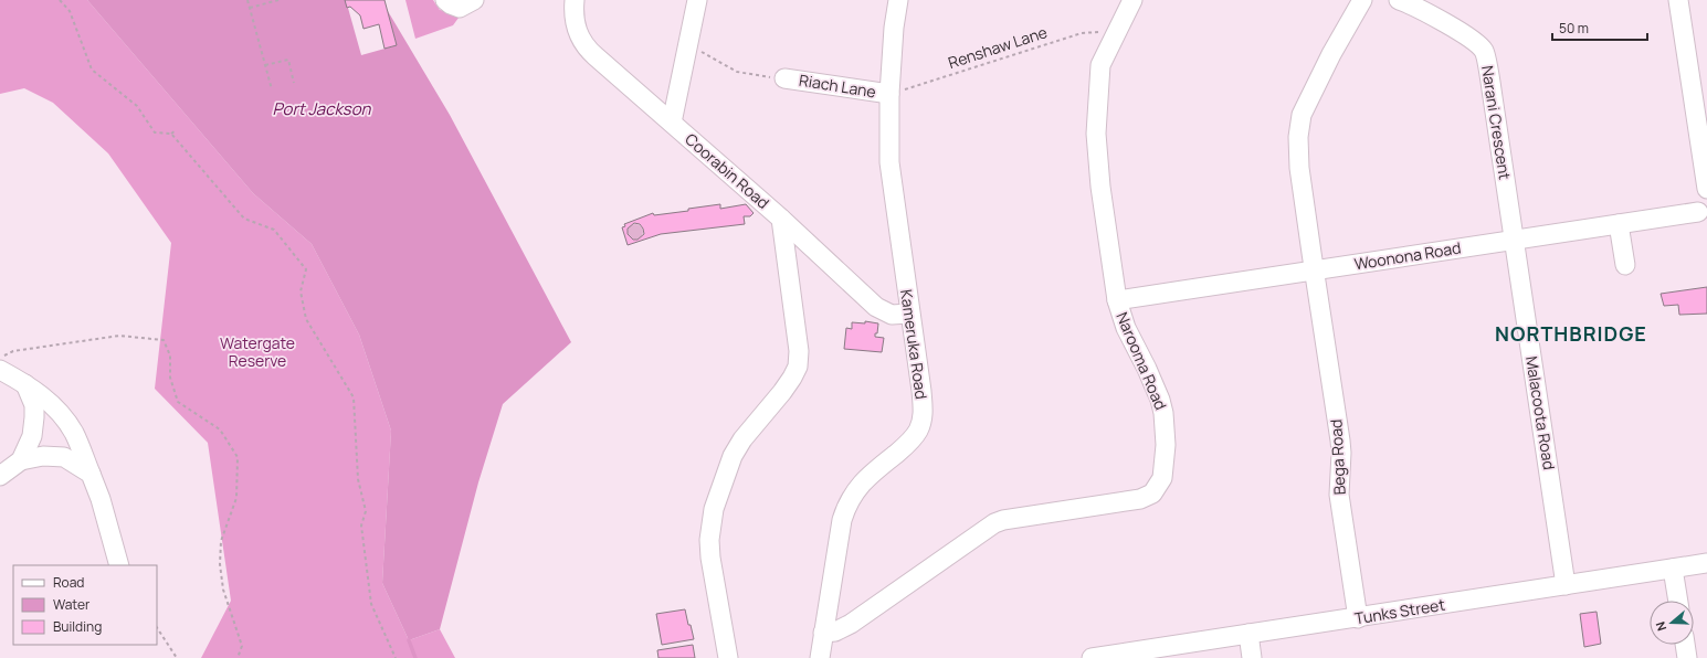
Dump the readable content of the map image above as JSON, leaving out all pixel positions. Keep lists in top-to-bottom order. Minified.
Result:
{"streets":{"street":["Riach Lane","Narani Crescent","Coorabin Road","Woonona Road","Kameruka Road","Narooma Road","Malacoota Road","Bega Road","Tunks Street"],"path":["Renshaw Lane"]},"crossings":[["Renshaw Lane","Riach Lane"],["Renshaw Lane","Kameruka Road"],["Renshaw Lane","Narooma Road"],["Riach Lane","Kameruka Road"],["Narani Crescent","Woonona Road"],["Narani Crescent","Malacoota Road"],["Coorabin Road","Kameruka Road"],["Woonona Road","Narooma Road"],["Woonona Road","Malacoota Road"],["Woonona Road","Bega Road"],["Kameruka Road","Narooma Road"],["Malacoota Road","Tunks Street"],["Bega Road","Tunks Street"]],"districts":["NORTHBRIDGE"],"water":["Port Jackson"],"parks":["Watergate Reserve"],"legend":["Road","Water","Building"],"scale_bar":"50 m","north":"left"}
